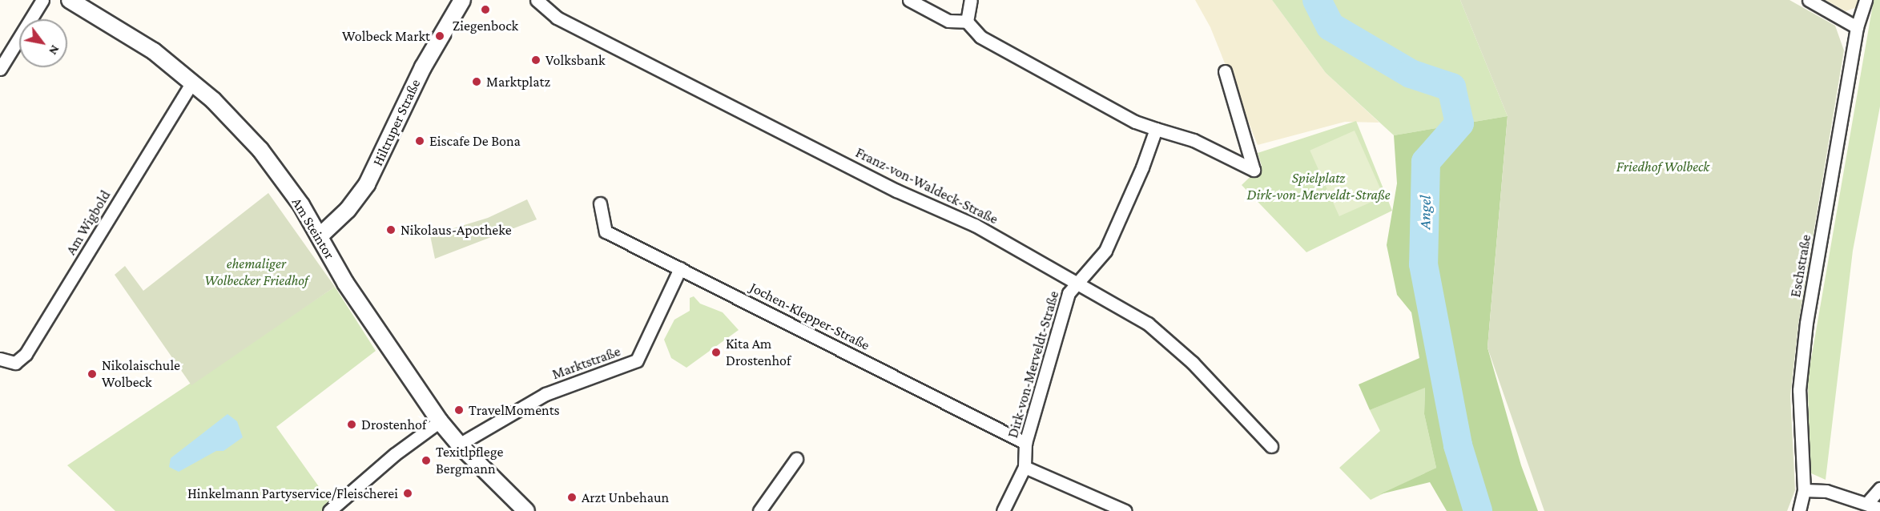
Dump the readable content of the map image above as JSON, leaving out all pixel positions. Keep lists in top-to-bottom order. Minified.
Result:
{"streets":{"street":["Hiltruper Straße","Franz-von-Waldeck-Straße","Am Wigbold","Am Steintor","Eschstraße","Jochen-Klepper-Straße","Marktstraße","Dirk-von-Merveldt-Straße"]},"crossings":[["Hiltruper Straße","Am Steintor"],["Franz-von-Waldeck-Straße","Dirk-von-Merveldt-Straße"],["Am Wigbold","Am Steintor"],["Am Steintor","Marktstraße"],["Jochen-Klepper-Straße","Marktstraße"],["Jochen-Klepper-Straße","Dirk-von-Merveldt-Straße"]],"water":["Angel"],"parks":["Friedhof Wolbeck","Spielplatz Dirk-von-Merveldt-Straße","ehemaliger Wolbecker Friedhof"],"places":["Ziegenbock","Wolbeck Markt","Volksbank","Marktplatz","Eiscafe De Bona","Nikolaus-Apotheke","Kita Am Drostenhof","Nikolaischule Wolbeck","TravelMoments","Drostenhof","Texitlpflege Bergmann","Hinkelmann Partyservice/Fleischerei","Arzt Unbehaun"],"north":"bottom right"}
